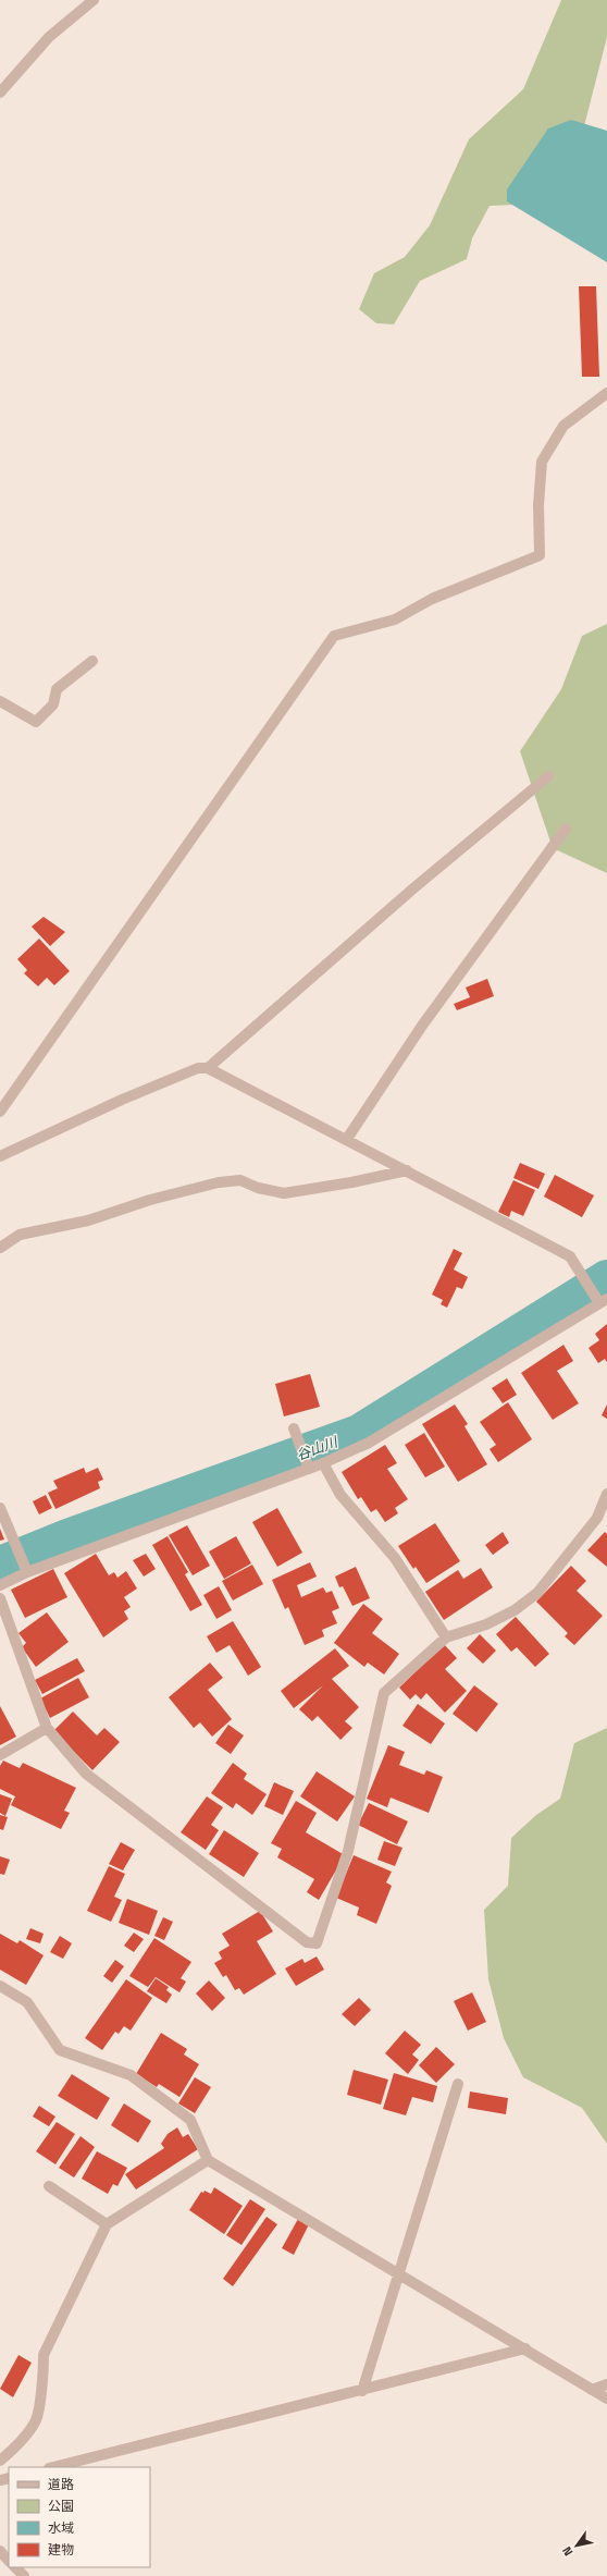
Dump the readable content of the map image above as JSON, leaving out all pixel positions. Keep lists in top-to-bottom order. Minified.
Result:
{"water":["谷山川"],"legend":["道路","公園","水域","建物"],"north":"bottom left"}
